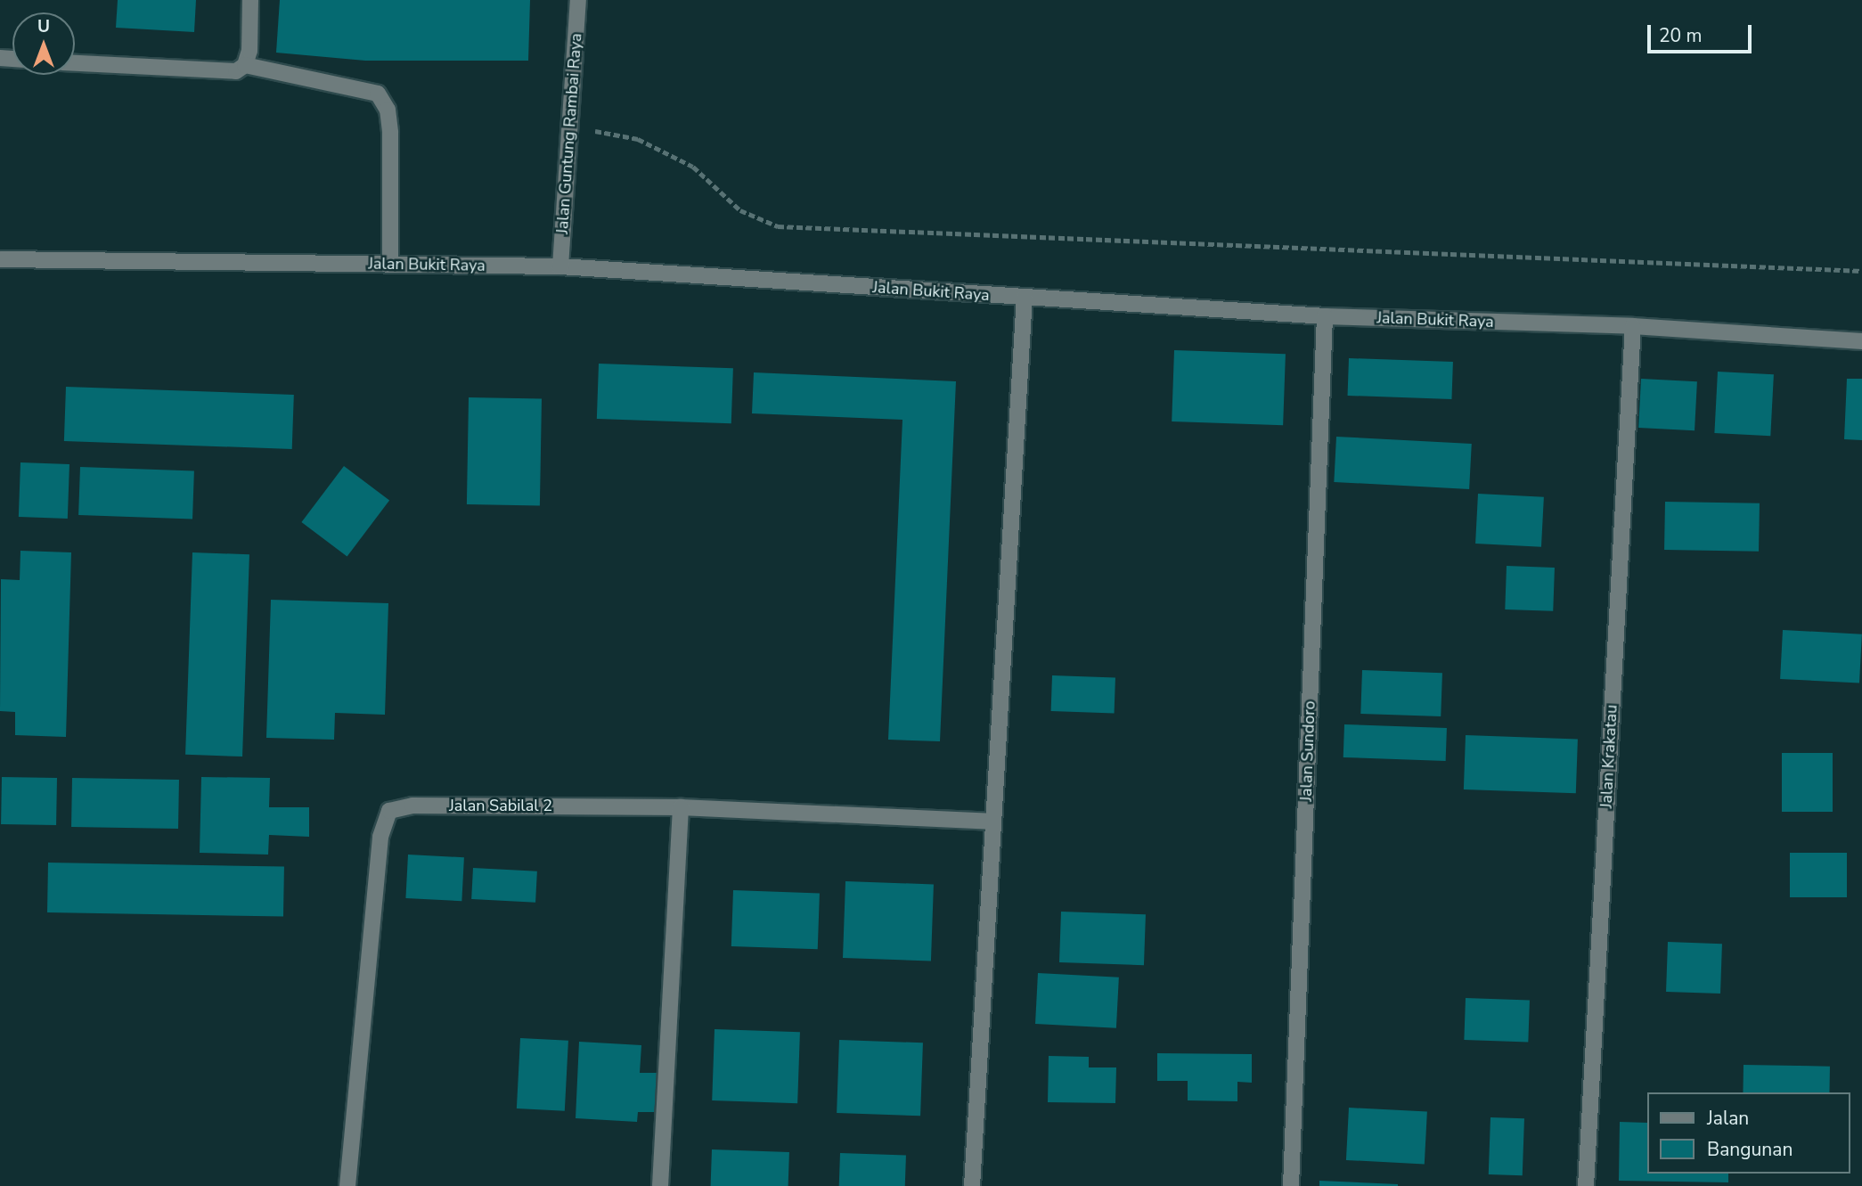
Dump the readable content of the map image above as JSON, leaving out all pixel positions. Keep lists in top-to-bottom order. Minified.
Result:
{"streets":{"street":["Jalan Guntung Rambai Raya","Jalan Bukit Raya","Jalan Sundoro","Jalan Krakatau","Jalan Sabilal 2"]},"crossings":[["Jalan Guntung Rambai Raya","Jalan Bukit Raya"],["Jalan Bukit Raya","Jalan Sundoro"],["Jalan Bukit Raya","Jalan Krakatau"]],"legend":["Jalan","Bangunan"],"scale_bar":"20 m","north":"top"}
